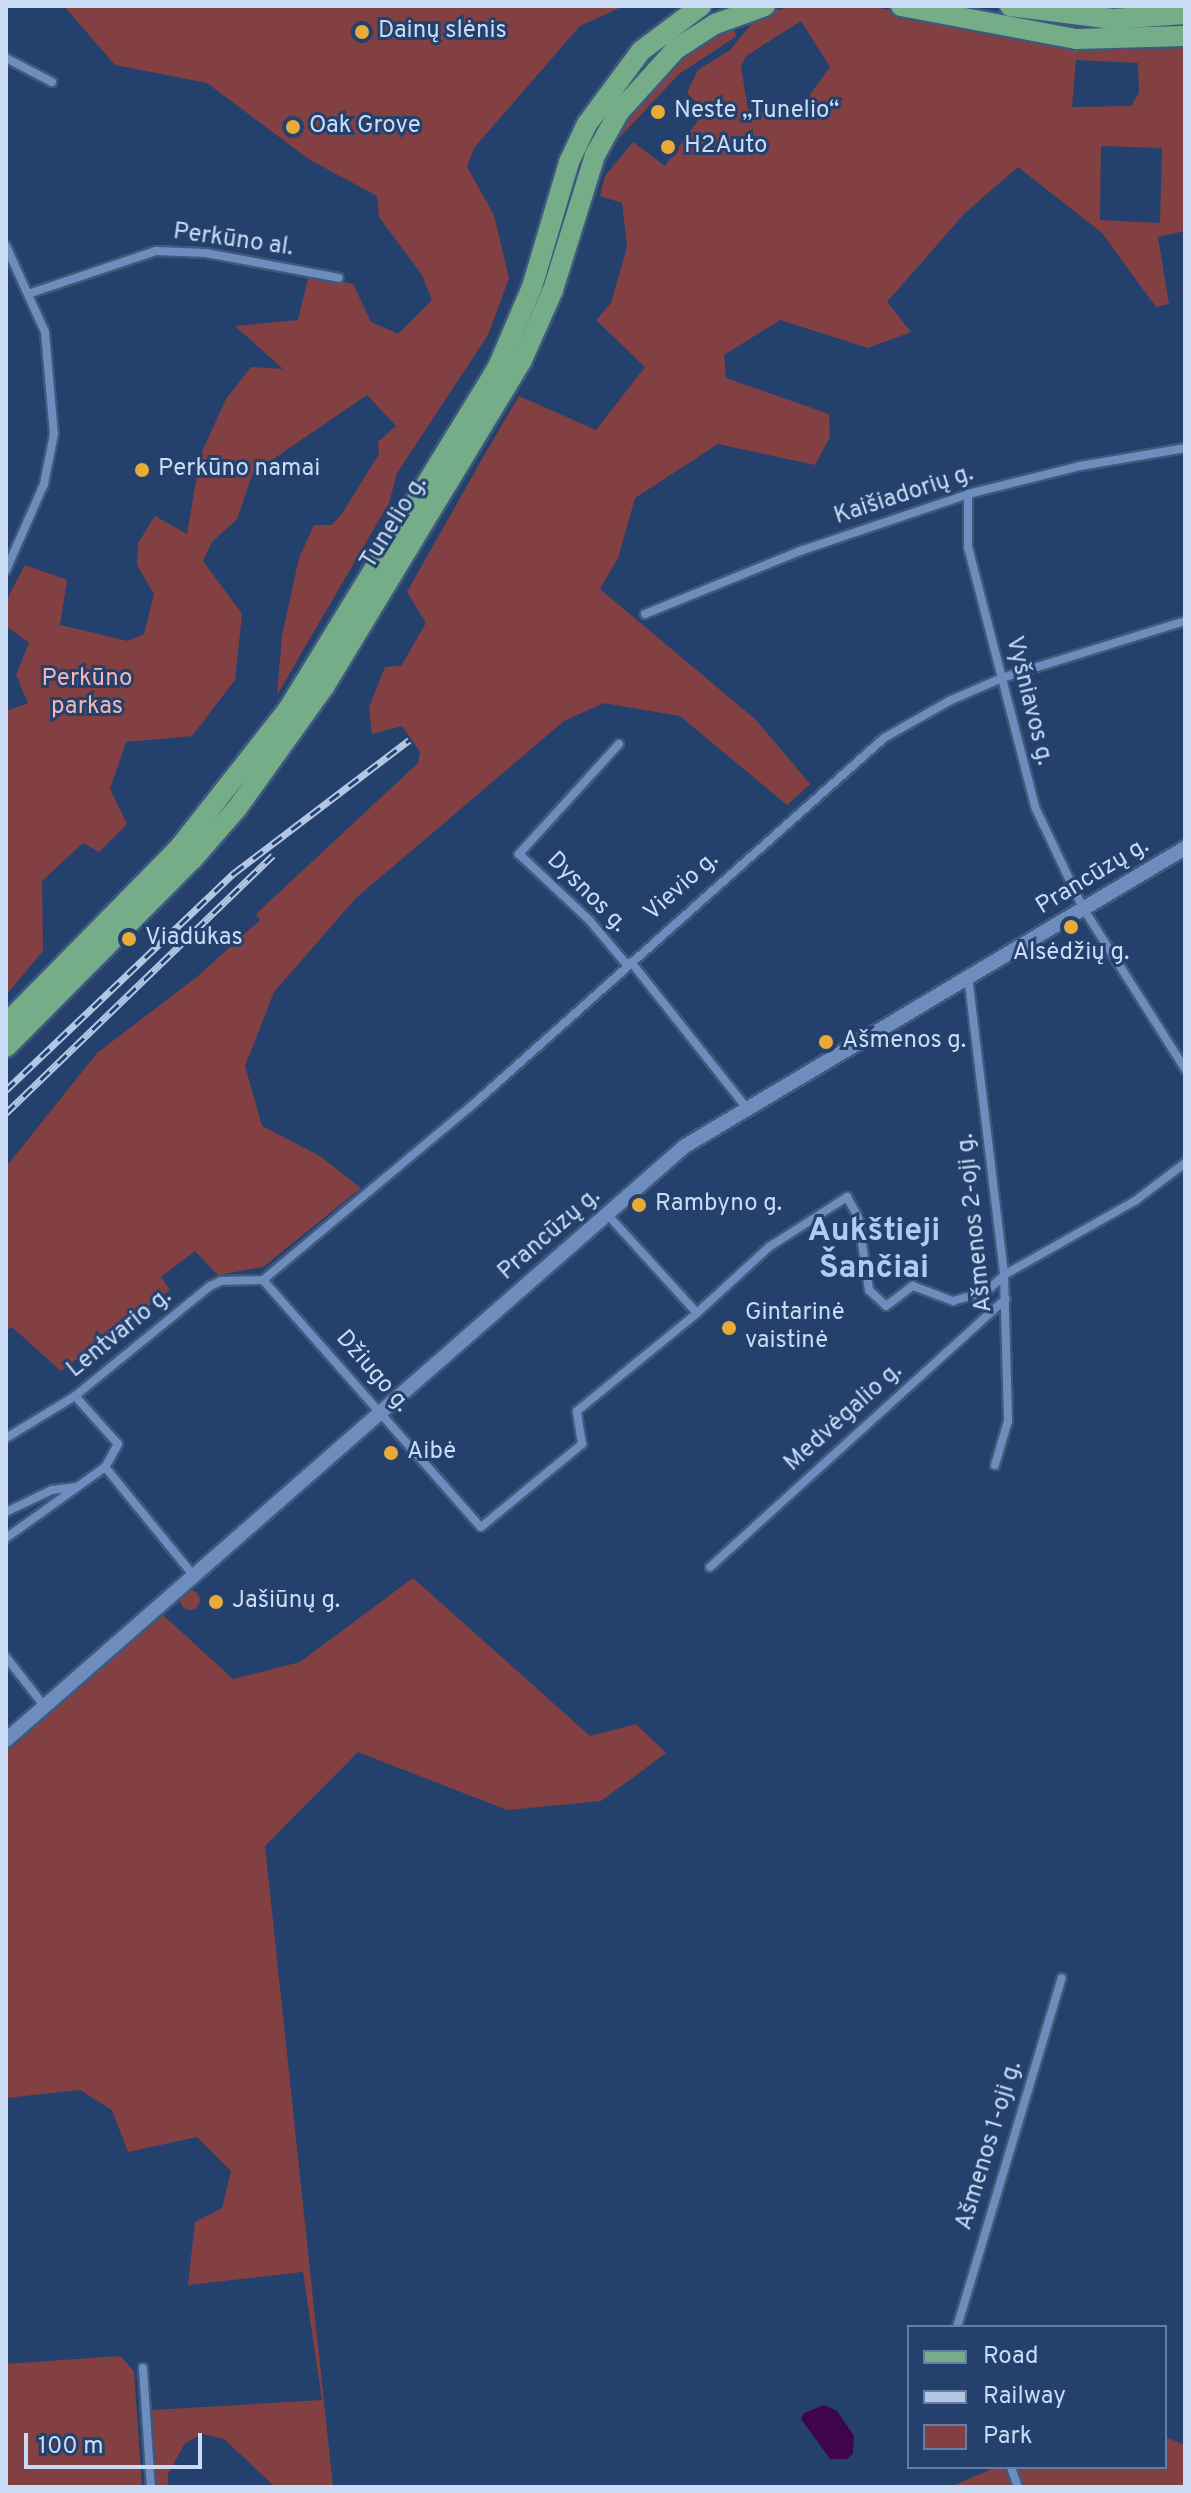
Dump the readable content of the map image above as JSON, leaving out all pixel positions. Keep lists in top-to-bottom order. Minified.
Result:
{"streets":{"main road":["Tunelio g."],"street":["Perkūno al.","Kaišiadorių g.","Vyšniavos g.","Prancūzų g.","Vievio g.","Dysnos g.","Ašmenos 2-oji g.","Lentvario g.","Džiugo g.","Medvėgalio g.","Ašmenos 1-oji g."]},"crossings":[["Kaišiadorių g.","Vyšniavos g."],["Vyšniavos g.","Prancūzų g."],["Vyšniavos g.","Vievio g."],["Prancūzų g.","Dysnos g."],["Prancūzų g.","Ašmenos 2-oji g."],["Prancūzų g.","Džiugo g."],["Vievio g.","Dysnos g."],["Vievio g.","Lentvario g."],["Vievio g.","Džiugo g."],["Ašmenos 2-oji g.","Medvėgalio g."],["Lentvario g.","Džiugo g."]],"districts":["Aukštieji Šančiai"],"parks":["Perkūno parkas"],"places":["Dainų slėnis","Neste „Tunelio“","Oak Grove","H2Auto","Perkūno namai","Alsėdžių g.","Viadukas","Ašmenos g.","Rambyno g.","Gintarinė vaistinė","Aibė","Jašiūnų g."],"legend":["Road","Railway","Park"],"scale_bar":"100 m"}
